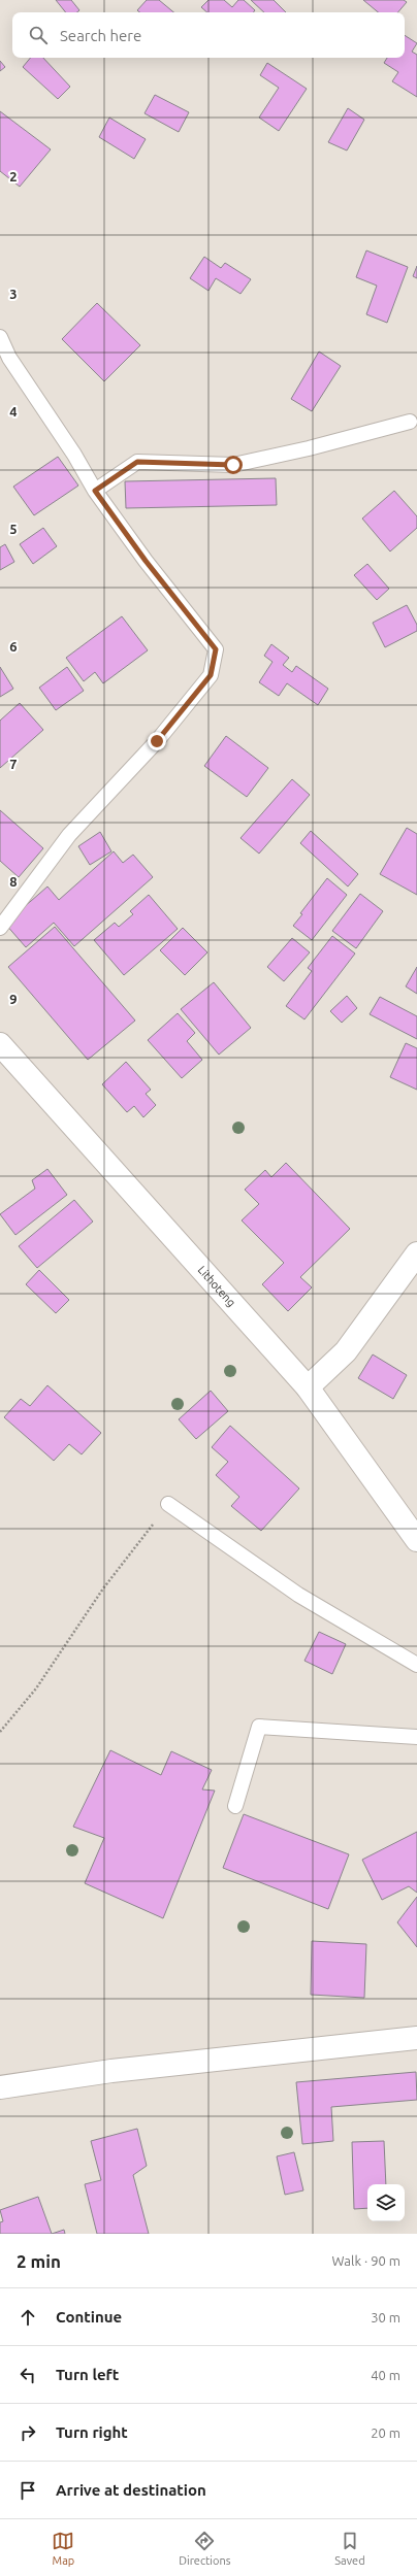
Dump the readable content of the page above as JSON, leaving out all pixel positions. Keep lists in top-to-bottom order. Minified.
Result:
{"streets":{"main road":["Lithoteng"]},"page":{"search":"Search here","heading":["2 min","Walk · 90 m"],"list":[["Continue","30 m"],["Turn left","40 m"],["Turn right","20 m"],"Arrive at destination"],"nav":["Map","Directions","Saved"]},"grid":{"rows":["2","3","4","5","6","7","8","9"]}}
